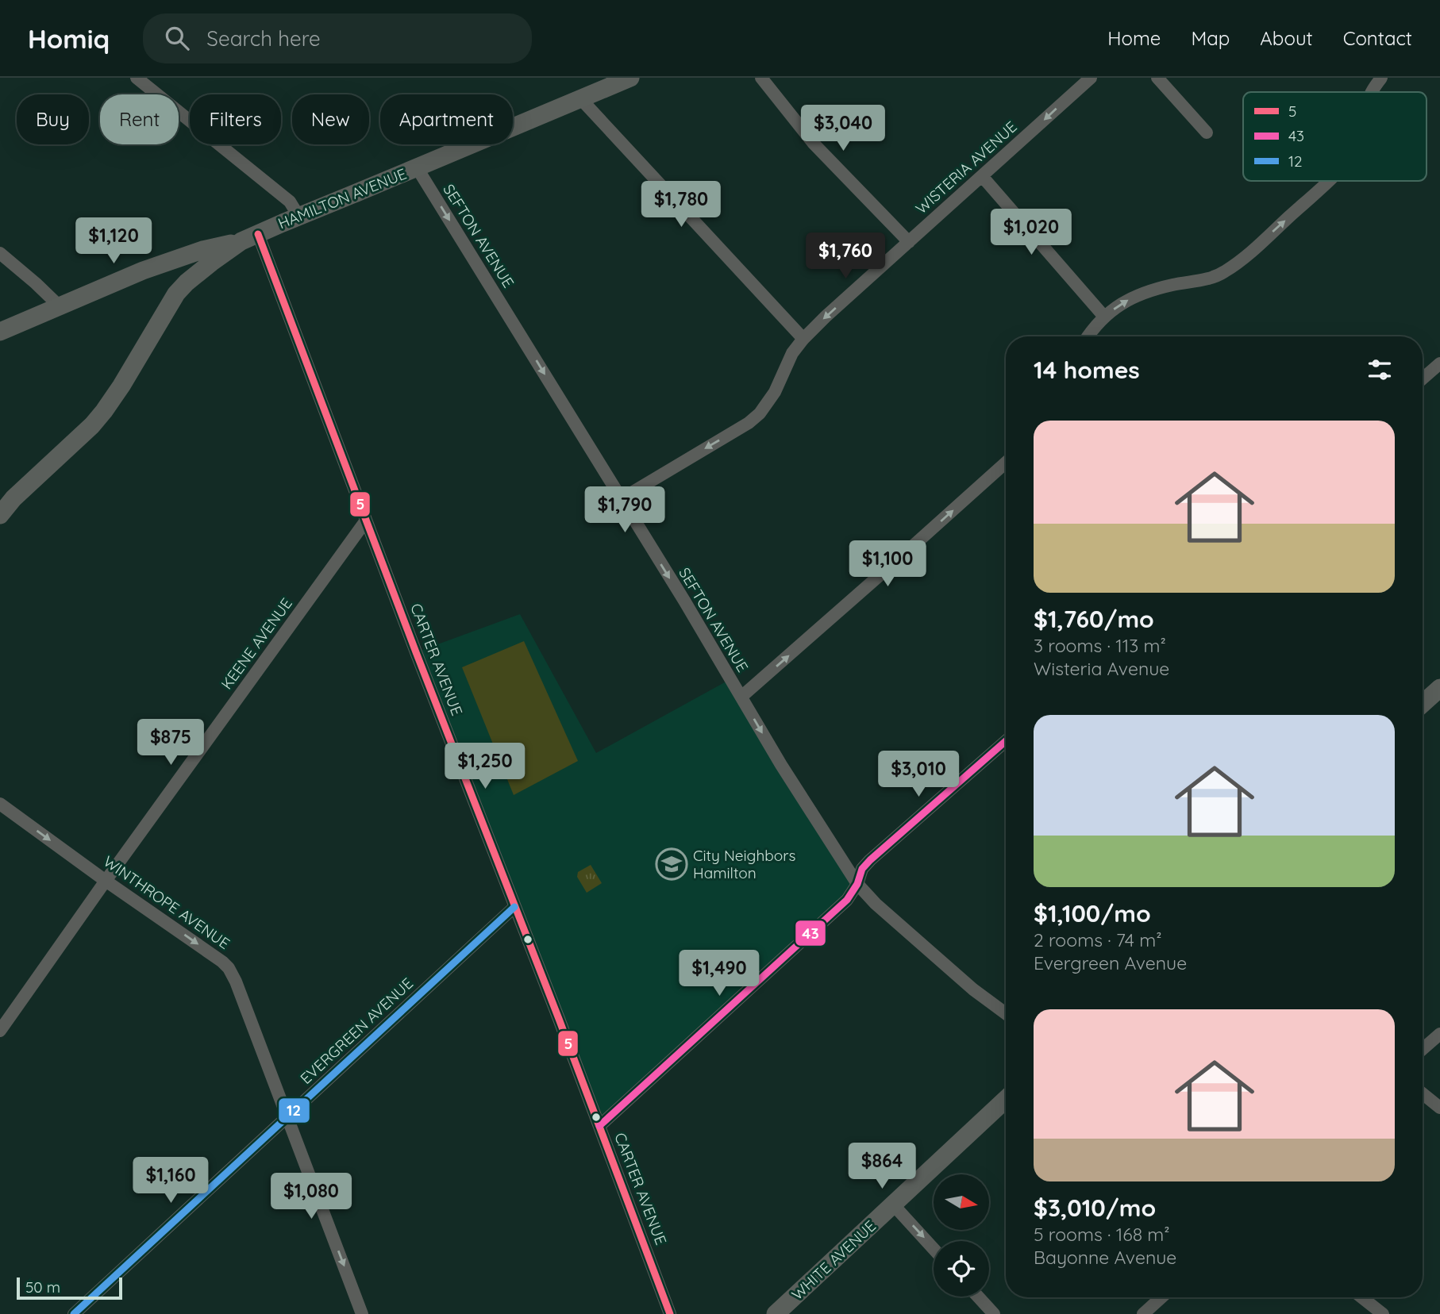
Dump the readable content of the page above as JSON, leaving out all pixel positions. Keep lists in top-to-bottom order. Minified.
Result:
{"streets":{"street":["WISTERIA AVENUE","HAMILTON AVENUE","SEFTON AVENUE","KEENE AVENUE","CARTER AVENUE","WINTHROPE AVENUE","EVERGREEN AVENUE","WHITE AVENUE"]},"crossings":[["WISTERIA AVENUE","SEFTON AVENUE"],["HAMILTON AVENUE","SEFTON AVENUE"],["HAMILTON AVENUE","CARTER AVENUE"],["KEENE AVENUE","CARTER AVENUE"],["KEENE AVENUE","WINTHROPE AVENUE"],["CARTER AVENUE","EVERGREEN AVENUE"],["WINTHROPE AVENUE","EVERGREEN AVENUE"]],"one_way":["WISTERIA AVENUE","SEFTON AVENUE","WINTHROPE AVENUE"],"places":{"school or university":["City Neighbors Hamilton"]},"lines":["transit line 5","transit line 43","transit line 12"],"legend":["5","43","12"],"scale_bar":"50 m","north":"right","page":{"header":"Homiq","search":"Search here","nav":["Home","Map","About","Contact"],"chip":["Buy","Rent","Filters","New","Apartment"],"price":["$3,040","$1,780","$1,020","$1,120","$1,760","$1,790","$1,100","$875","$1,250","$3,010","$1,490","$864","$1,160","$1,080"],"heading":"14 homes","list":[{"name":"$1,760/mo","note":"3 rooms · 113 m² · Wisteria Avenue"},{"name":"$1,100/mo","note":"2 rooms · 74 m² · Evergreen Avenue"},{"name":"$3,010/mo","note":"5 rooms · 168 m² · Bayonne Avenue"}],"scale":"50 m"}}
